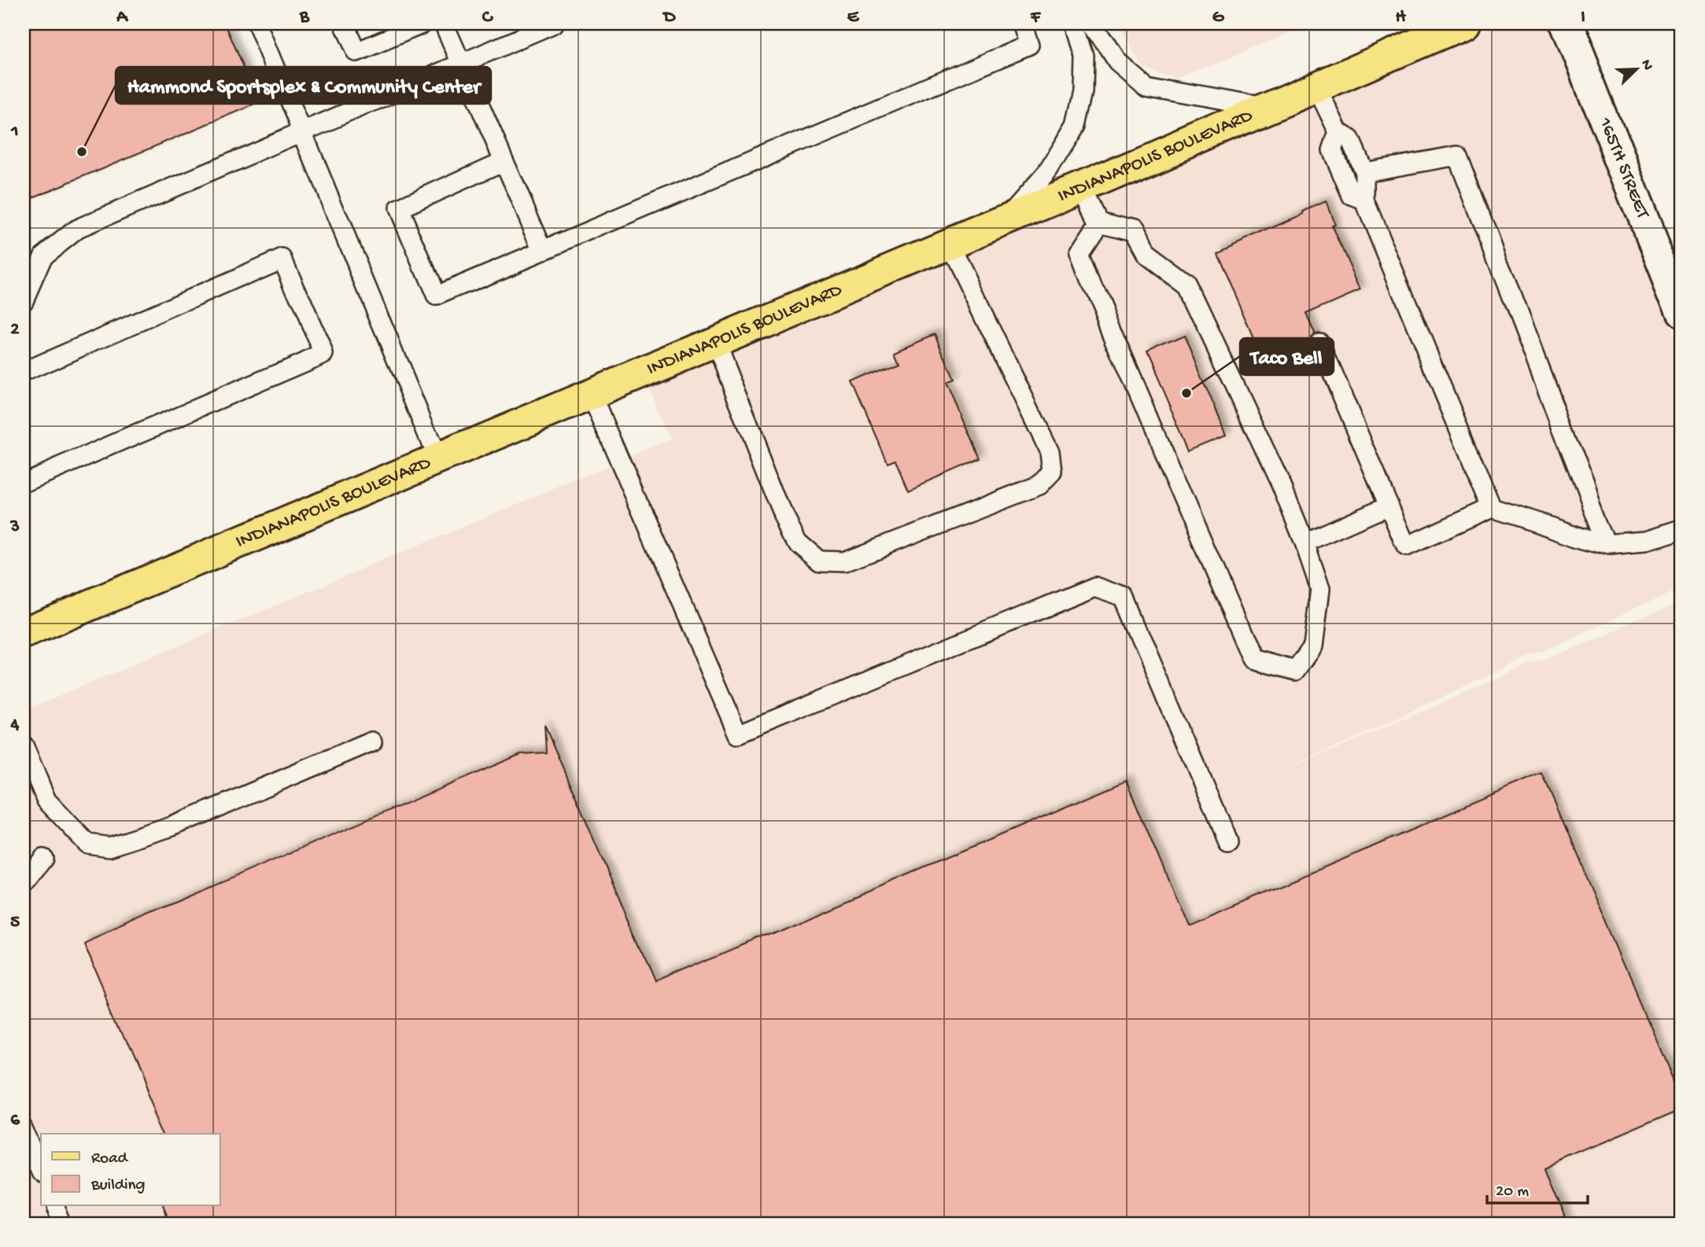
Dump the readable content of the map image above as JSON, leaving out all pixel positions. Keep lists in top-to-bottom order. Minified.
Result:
{"streets":{"main road":["INDIANAPOLIS BOULEVARD","165TH STREET"]},"places":["Hammond Sportsplex & Community Center","Taco Bell"],"legend":["Road","Building"],"scale_bar":"20 m","north":"top right","grid":{"columns":["A","B","C","D","E","F","G","H","I"],"rows":["1","2","3","4","5","6"]}}
